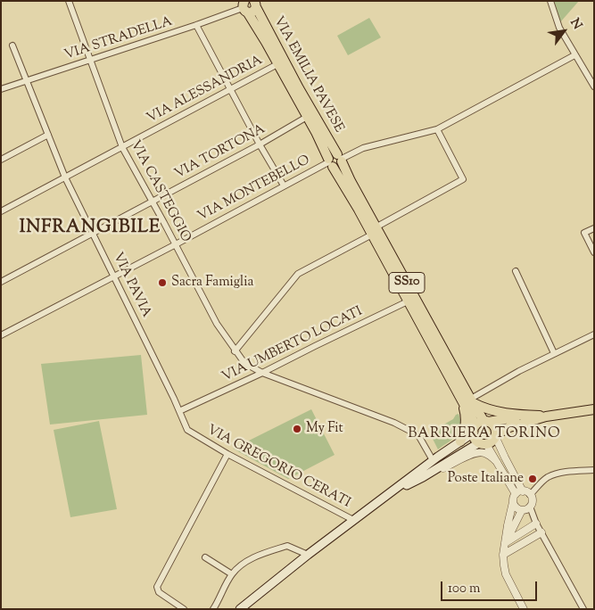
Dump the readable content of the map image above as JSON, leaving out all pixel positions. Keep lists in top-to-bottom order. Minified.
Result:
{"streets":{"main road":["VIA EMILIA PAVESE","SS10"],"street":["VIA STRADELLA","VIA ALESSANDRIA","VIA TORTONA","VIA MONTEBELLO","VIA CASTEGGIO","VIA PAVIA","VIA UMBERTO LOCATI","VIA GREGORIO CERATI"]},"crossings":[["VIA STRADELLA","VIA EMILIA PAVESE"],["VIA STRADELLA","VIA CASTEGGIO"],["VIA STRADELLA","VIA PAVIA"],["VIA EMILIA PAVESE","VIA ALESSANDRIA"],["VIA EMILIA PAVESE","VIA TORTONA"],["VIA EMILIA PAVESE","VIA MONTEBELLO"],["VIA EMILIA PAVESE","SS10"],["VIA EMILIA PAVESE","VIA UMBERTO LOCATI"],["VIA ALESSANDRIA","VIA CASTEGGIO"],["VIA ALESSANDRIA","VIA PAVIA"],["VIA TORTONA","VIA CASTEGGIO"],["VIA TORTONA","VIA PAVIA"],["VIA MONTEBELLO","VIA CASTEGGIO"],["VIA MONTEBELLO","VIA PAVIA"],["VIA CASTEGGIO","VIA UMBERTO LOCATI"],["VIA PAVIA","VIA UMBERTO LOCATI"],["VIA PAVIA","VIA GREGORIO CERATI"],["VIA UMBERTO LOCATI","VIA GREGORIO CERATI"]],"districts":["INFRANGIBILE","BARRIERA TORINO"],"places":["Sacra Famiglia","My Fit","Poste Italiane"],"scale_bar":"100 m","north":"top right"}
